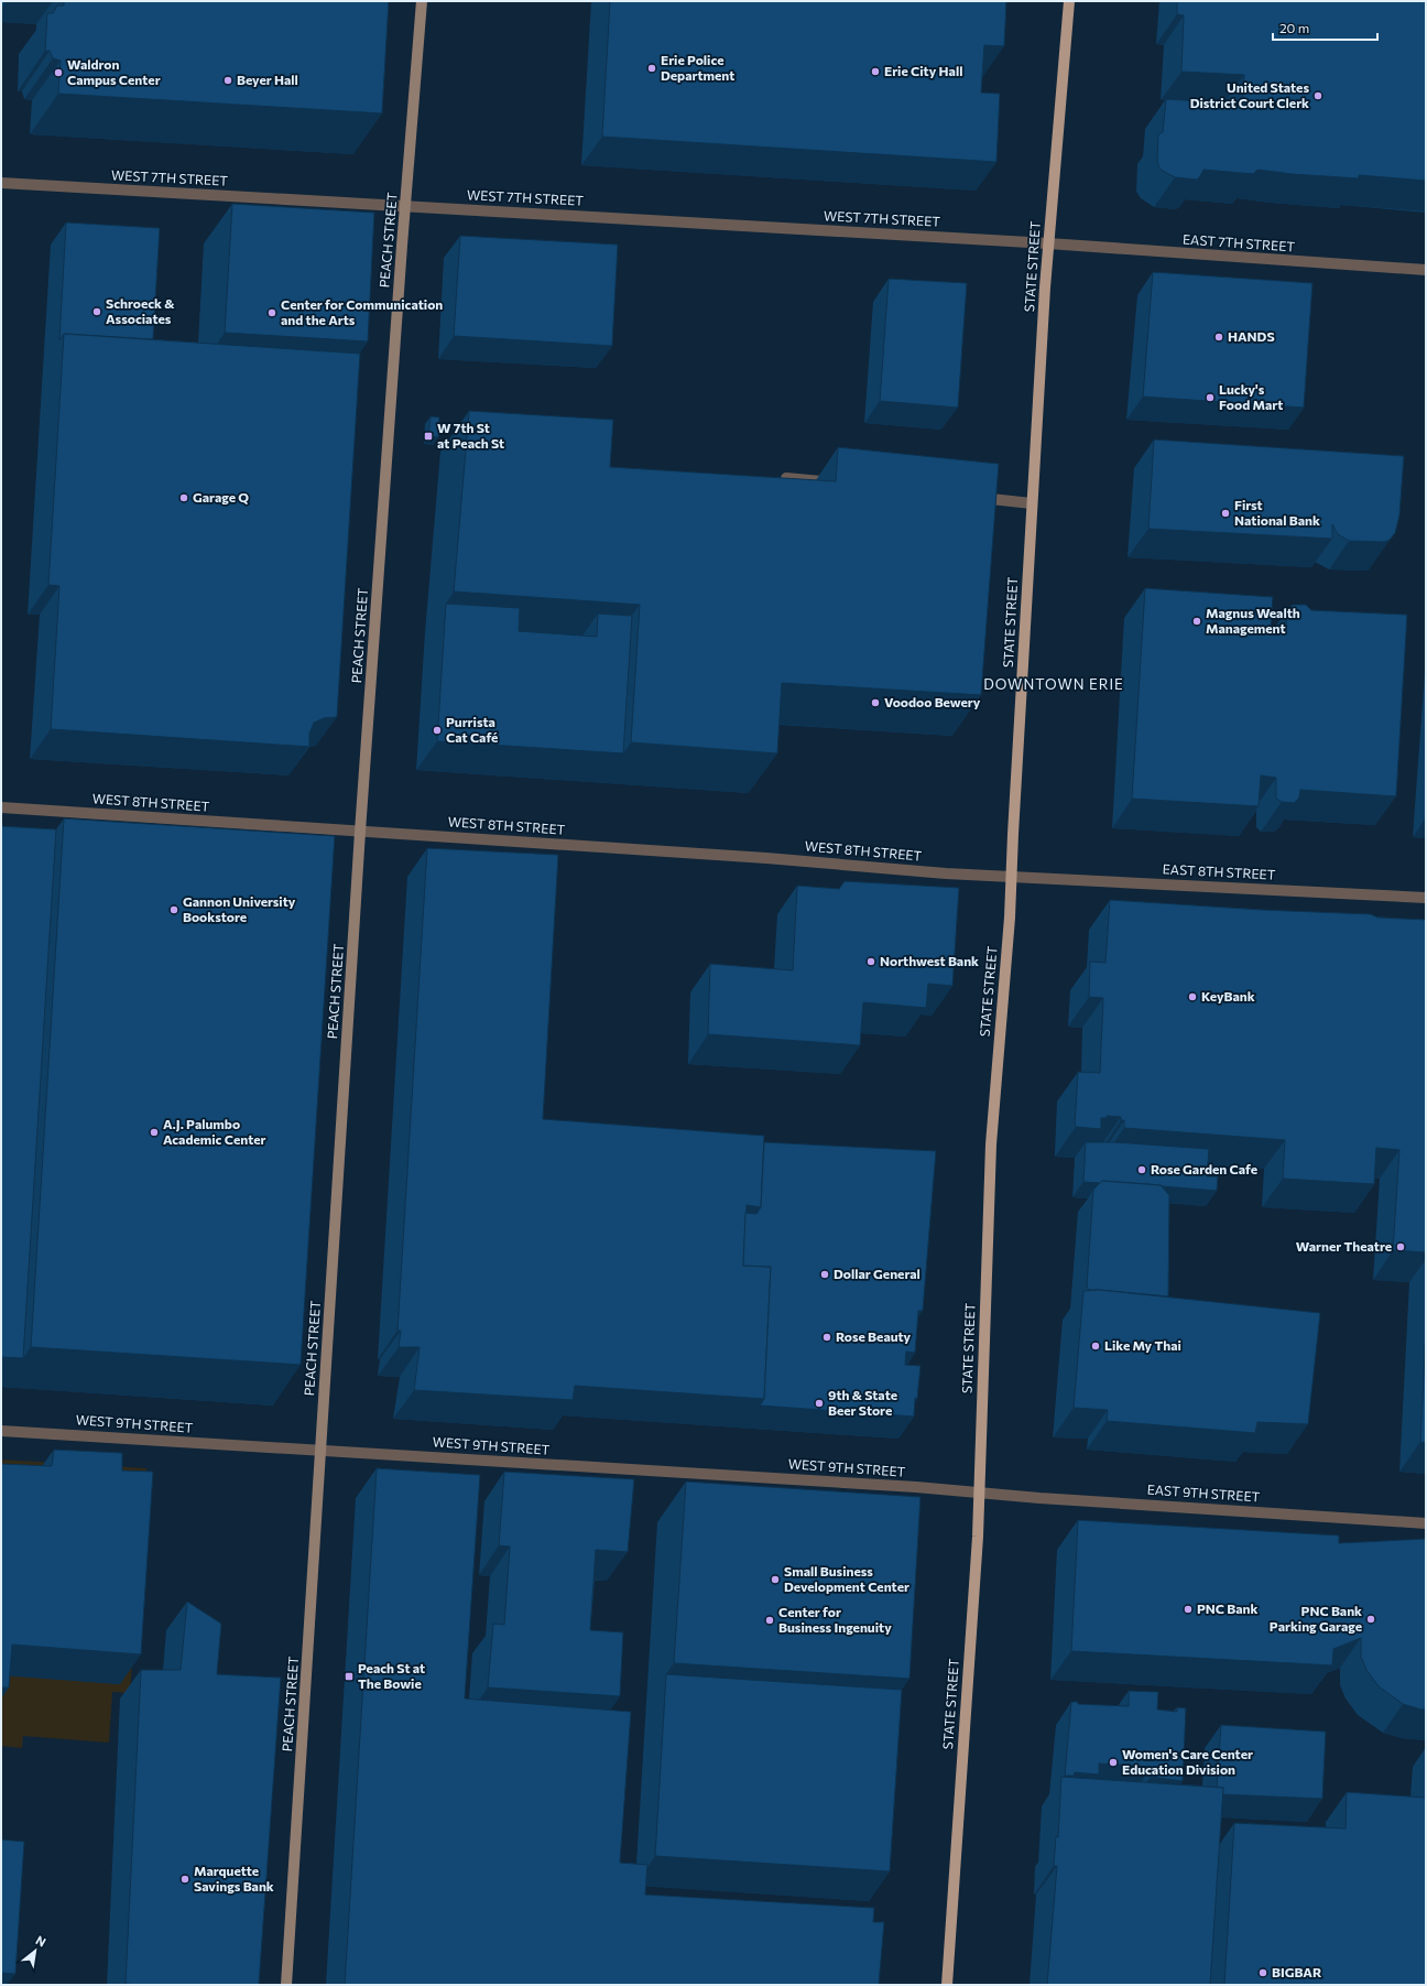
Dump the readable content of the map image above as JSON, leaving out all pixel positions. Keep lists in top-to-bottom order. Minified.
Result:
{"streets":{"main road":["PEACH STREET","STATE STREET"],"street":["WEST 7TH STREET","EAST 7TH STREET","WEST 8TH STREET","EAST 8TH STREET","WEST 9TH STREET","EAST 9TH STREET"]},"crossings":[["WEST 7TH STREET","PEACH STREET"],["WEST 7TH STREET","EAST 7TH STREET"],["WEST 7TH STREET","STATE STREET"],["PEACH STREET","WEST 8TH STREET"],["PEACH STREET","WEST 9TH STREET"],["EAST 7TH STREET","STATE STREET"],["STATE STREET","WEST 8TH STREET"],["STATE STREET","EAST 8TH STREET"],["STATE STREET","WEST 9TH STREET"],["STATE STREET","EAST 9TH STREET"],["WEST 8TH STREET","EAST 8TH STREET"],["WEST 9TH STREET","EAST 9TH STREET"]],"districts":["DOWNTOWN ERIE"],"places":{"other":["Erie Police Department","Erie City Hall","Waldron Campus Center","Beyer Hall","United States District Court Clerk","Schroeck & Associates","Center for Communication and the Arts","HANDS","Lucky's Food Mart","Garage Q","First National Bank","Magnus Wealth Management","Voodoo Bewery","Purrista Cat Café","Gannon University Bookstore","Northwest Bank","KeyBank","A.J. Palumbo Academic Center","Rose Garden Cafe","Warner Theatre","Dollar General","Rose Beauty","Like My Thai","9th & State Beer Store","Small Business Development Center","PNC Bank","PNC Bank Parking Garage","Center for Business Ingenuity","Women's Care Center Education Division","Marquette Savings Bank","BIGBAR"],"transit":["W 7th St at Peach St","Peach St at The Bowie"]},"scale_bar":"20 m","north":"top right"}
